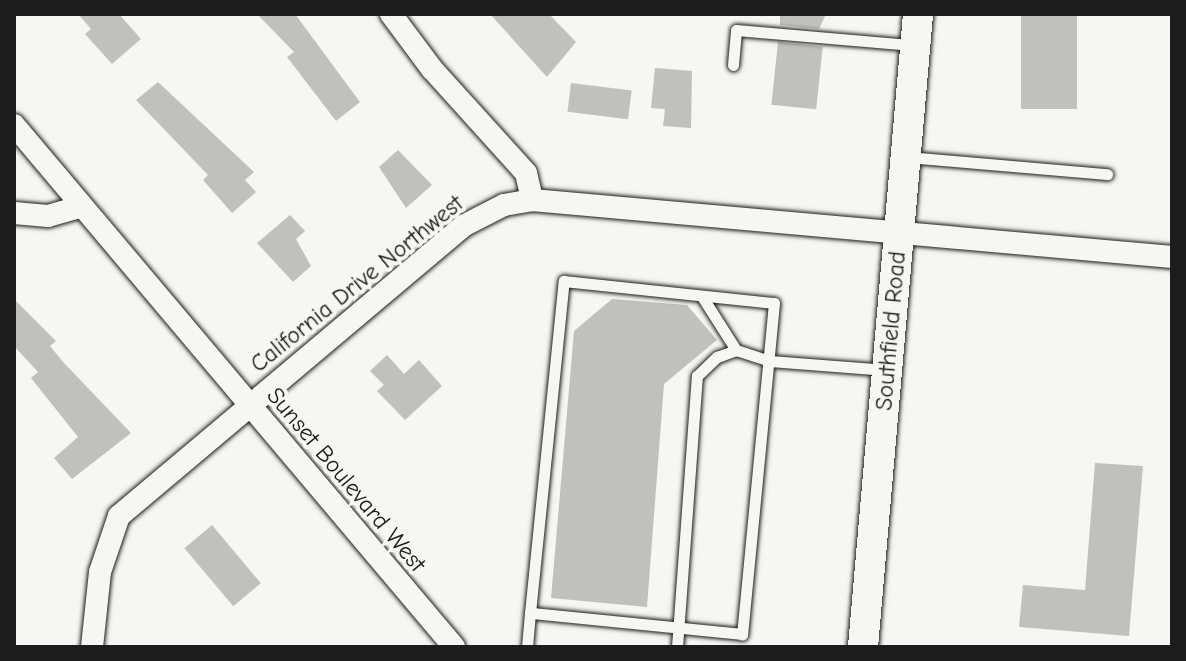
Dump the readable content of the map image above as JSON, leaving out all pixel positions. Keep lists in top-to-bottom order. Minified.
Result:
{"streets":{"main road":["Southfield Road"],"street":["California Drive Northwest","Sunset Boulevard West"]},"crossings":[["California Drive Northwest","Southfield Road"],["California Drive Northwest","Sunset Boulevard West"]]}
